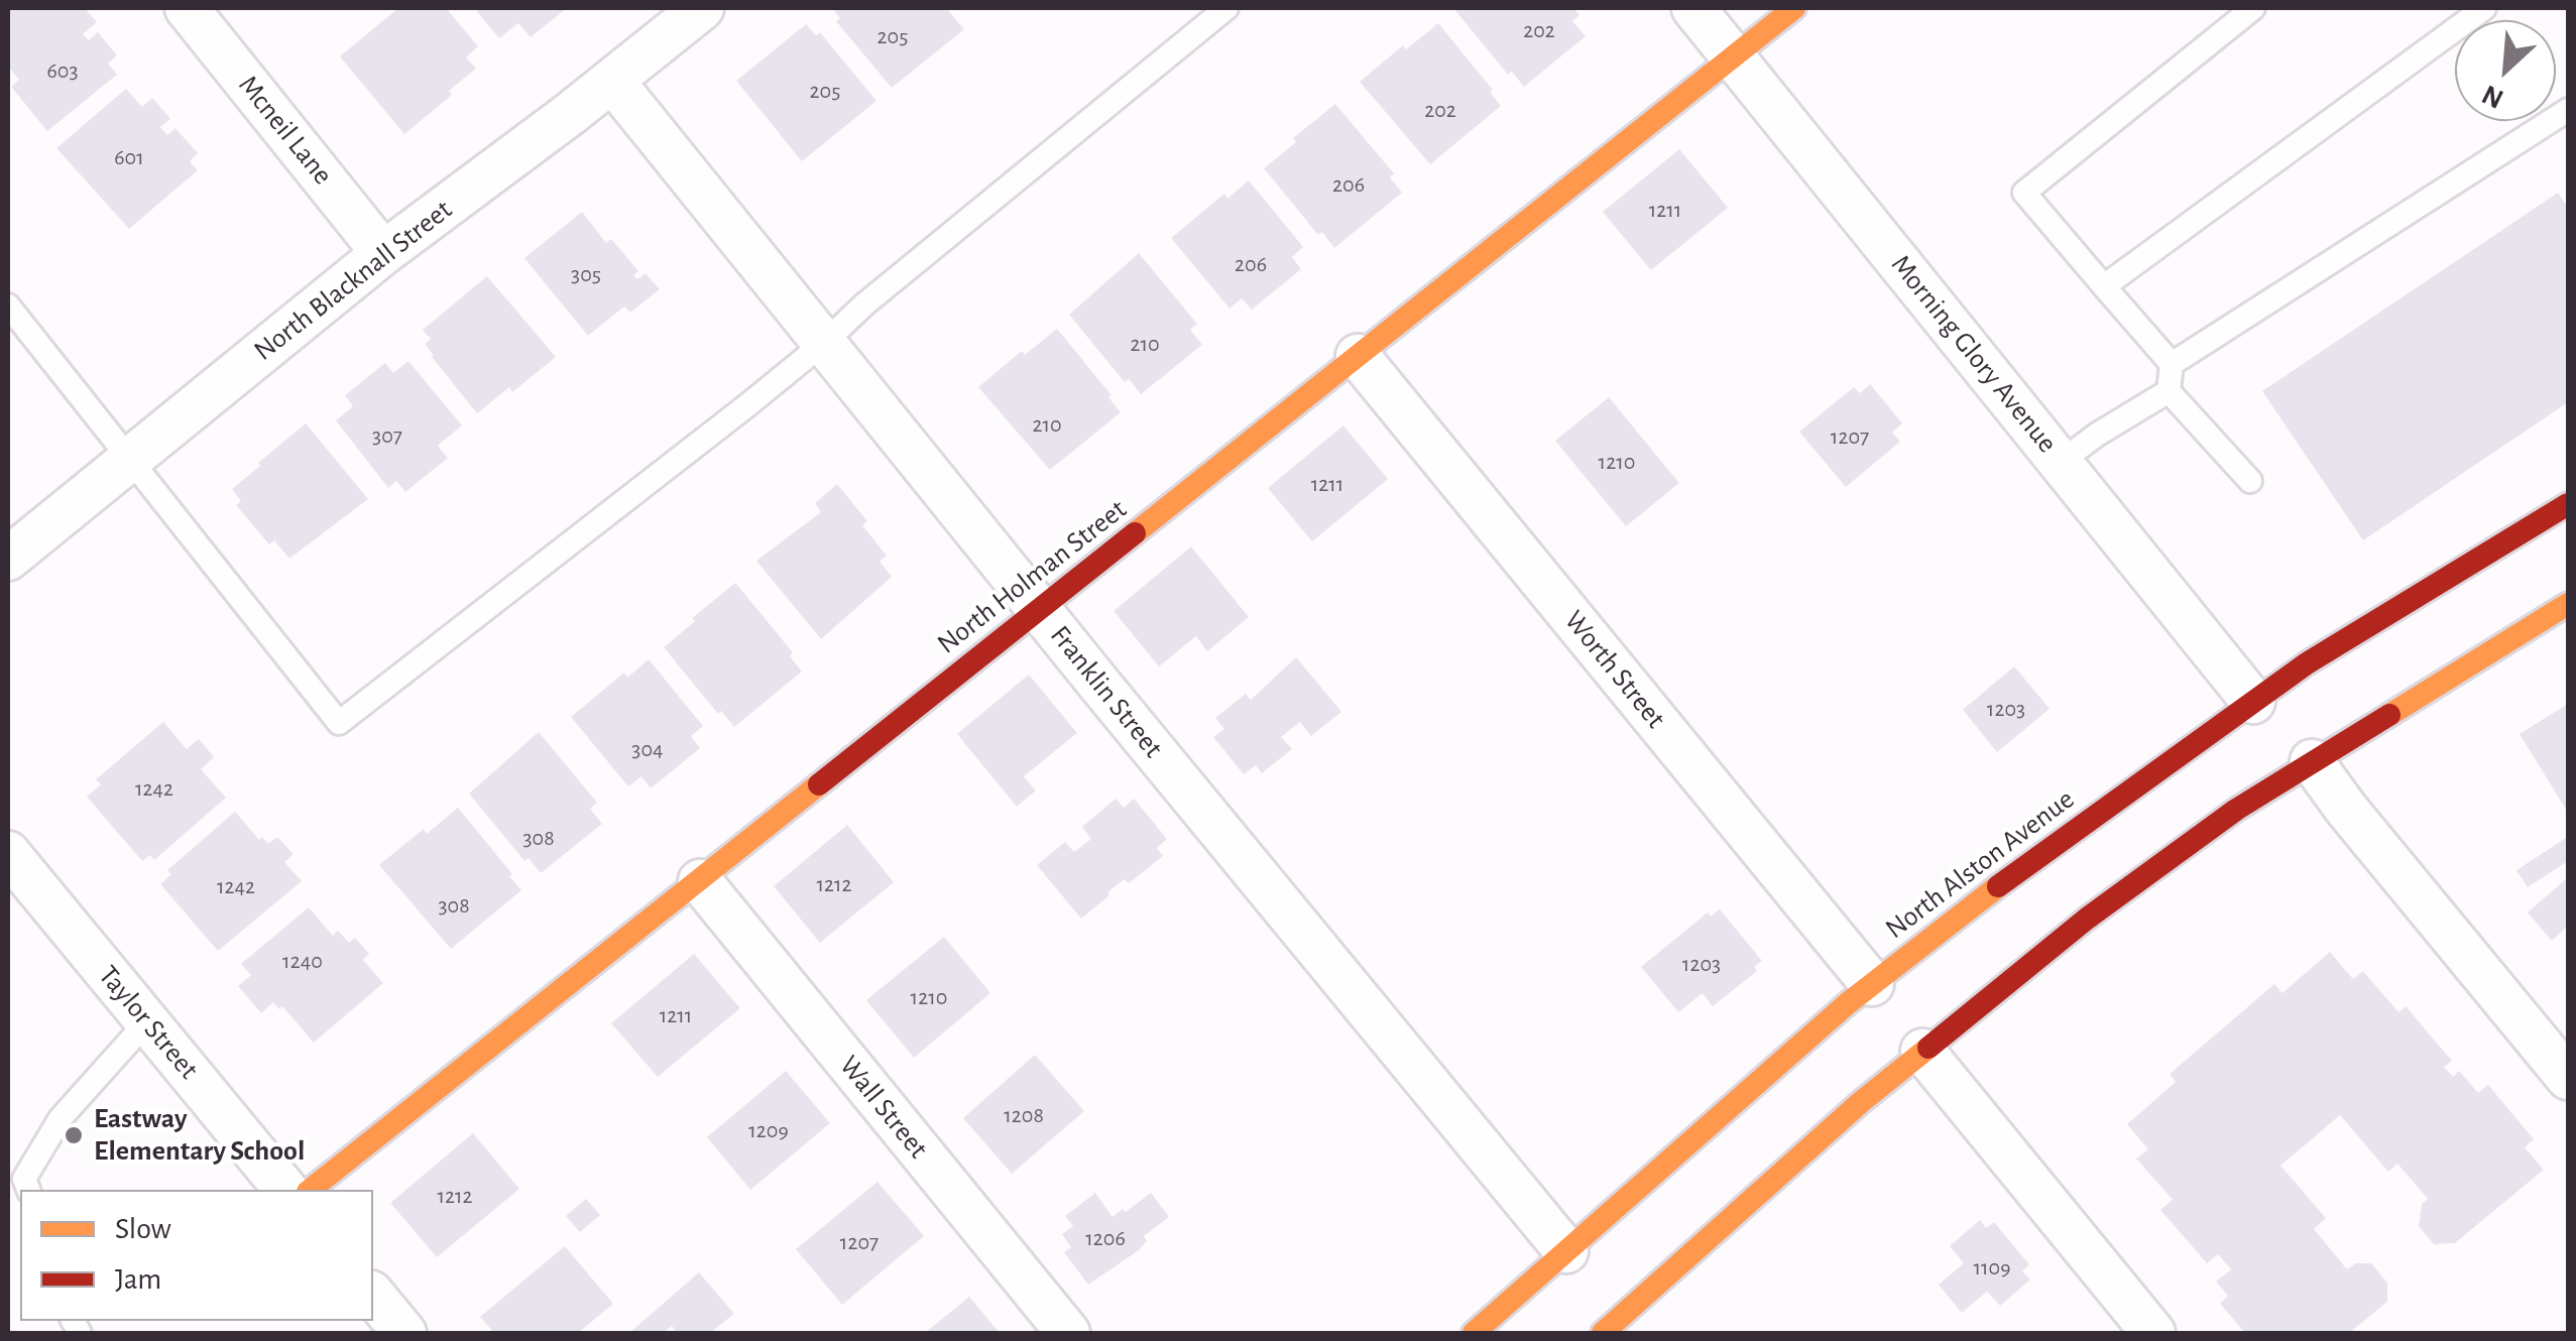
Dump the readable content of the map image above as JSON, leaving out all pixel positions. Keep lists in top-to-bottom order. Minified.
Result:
{"streets":{"main road":["North Holman Street","North Alston Avenue"],"street":["Mcneil Lane","North Blacknall Street","Morning Glory Avenue","Worth Street","Franklin Street","Taylor Street","Wall Street"]},"crossings":[["Mcneil Lane","North Blacknall Street"],["North Blacknall Street","Franklin Street"],["Morning Glory Avenue","North Holman Street"],["Morning Glory Avenue","North Alston Avenue"],["North Holman Street","Worth Street"],["North Holman Street","Franklin Street"],["North Holman Street","Wall Street"],["Worth Street","North Alston Avenue"],["Franklin Street","North Alston Avenue"]],"places":["Eastway Elementary School"],"house_numbers":["202","205","603","205","202","601","206","1211","206","305","210","210","307","1207","1210","1211","1203","304","1242","308","1212","1242","308","1240","1203","1210","1211","1208","1209","1212","1206","1207","1109"],"legend":["Slow","Jam"],"north":"bottom left"}
